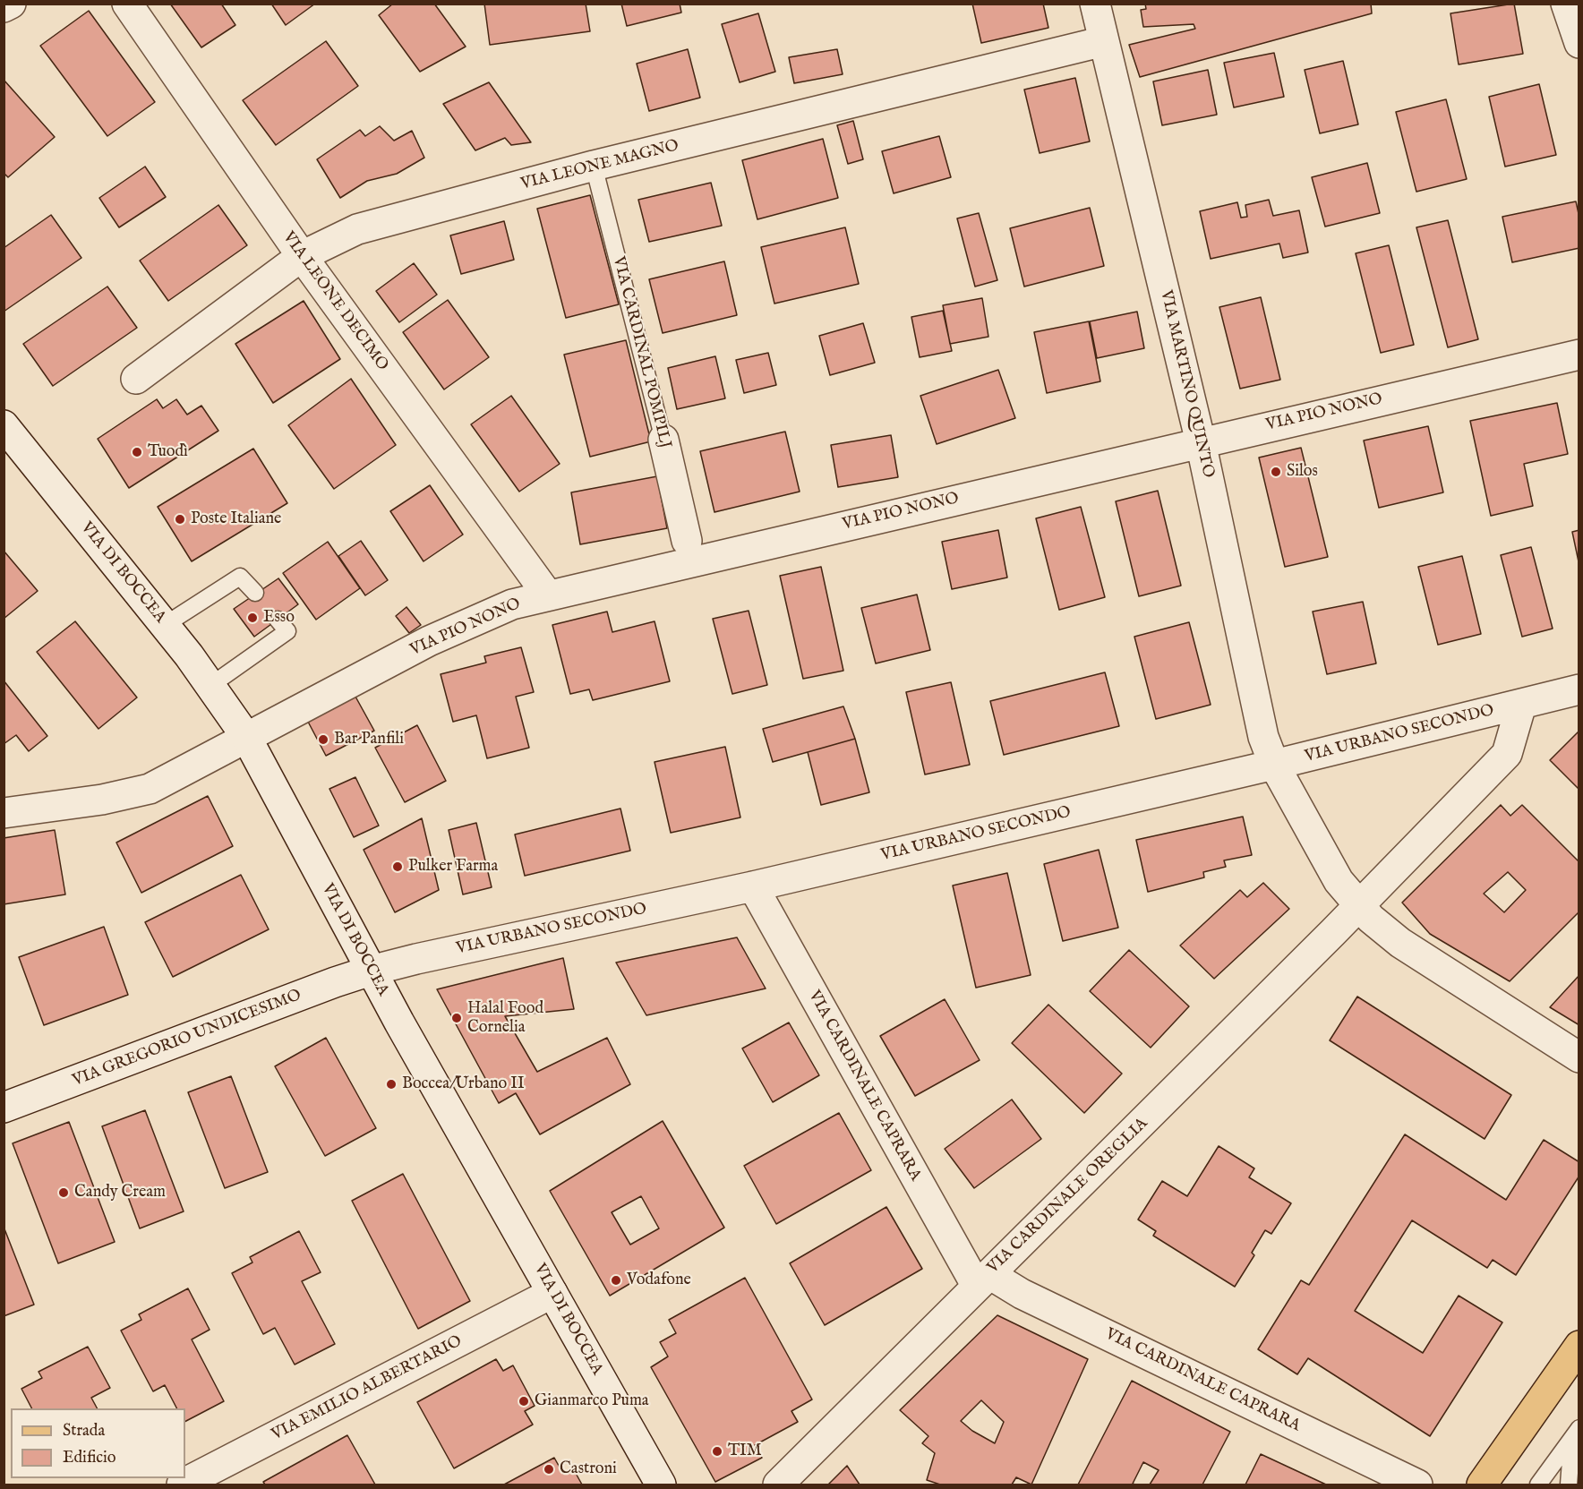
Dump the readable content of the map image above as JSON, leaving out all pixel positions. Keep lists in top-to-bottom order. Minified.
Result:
{"streets":{"street":["VIA LEONE MAGNO","VIA LEONE DECIMO","VIA CARDINAL POMPILJ","VIA MARTINO QUINTO","VIA PIO NONO","VIA DI BOCCEA","VIA URBANO SECONDO","VIA GREGORIO UNDICESIMO","VIA CARDINALE CAPRARA","VIA CARDINALE OREGLIA","VIA EMILIO ALBERTARIO"]},"crossings":[["VIA LEONE MAGNO","VIA LEONE DECIMO"],["VIA LEONE MAGNO","VIA CARDINAL POMPILJ"],["VIA LEONE MAGNO","VIA MARTINO QUINTO"],["VIA LEONE DECIMO","VIA PIO NONO"],["VIA MARTINO QUINTO","VIA PIO NONO"],["VIA MARTINO QUINTO","VIA URBANO SECONDO"],["VIA MARTINO QUINTO","VIA CARDINALE OREGLIA"],["VIA PIO NONO","VIA DI BOCCEA"],["VIA DI BOCCEA","VIA URBANO SECONDO"],["VIA DI BOCCEA","VIA GREGORIO UNDICESIMO"],["VIA DI BOCCEA","VIA EMILIO ALBERTARIO"],["VIA URBANO SECONDO","VIA GREGORIO UNDICESIMO"],["VIA URBANO SECONDO","VIA CARDINALE CAPRARA"],["VIA URBANO SECONDO","VIA CARDINALE OREGLIA"],["VIA CARDINALE CAPRARA","VIA CARDINALE OREGLIA"]],"places":["Tuodì","Silos","Poste Italiane","Esso","Bar Panfili","Pulker Farma","Halal Food Cornelia","Boccea/Urbano II","Candy Cream","Vodafone","Gianmarco Puma","TIM","Castroni"],"legend":["Strada","Edificio"]}
